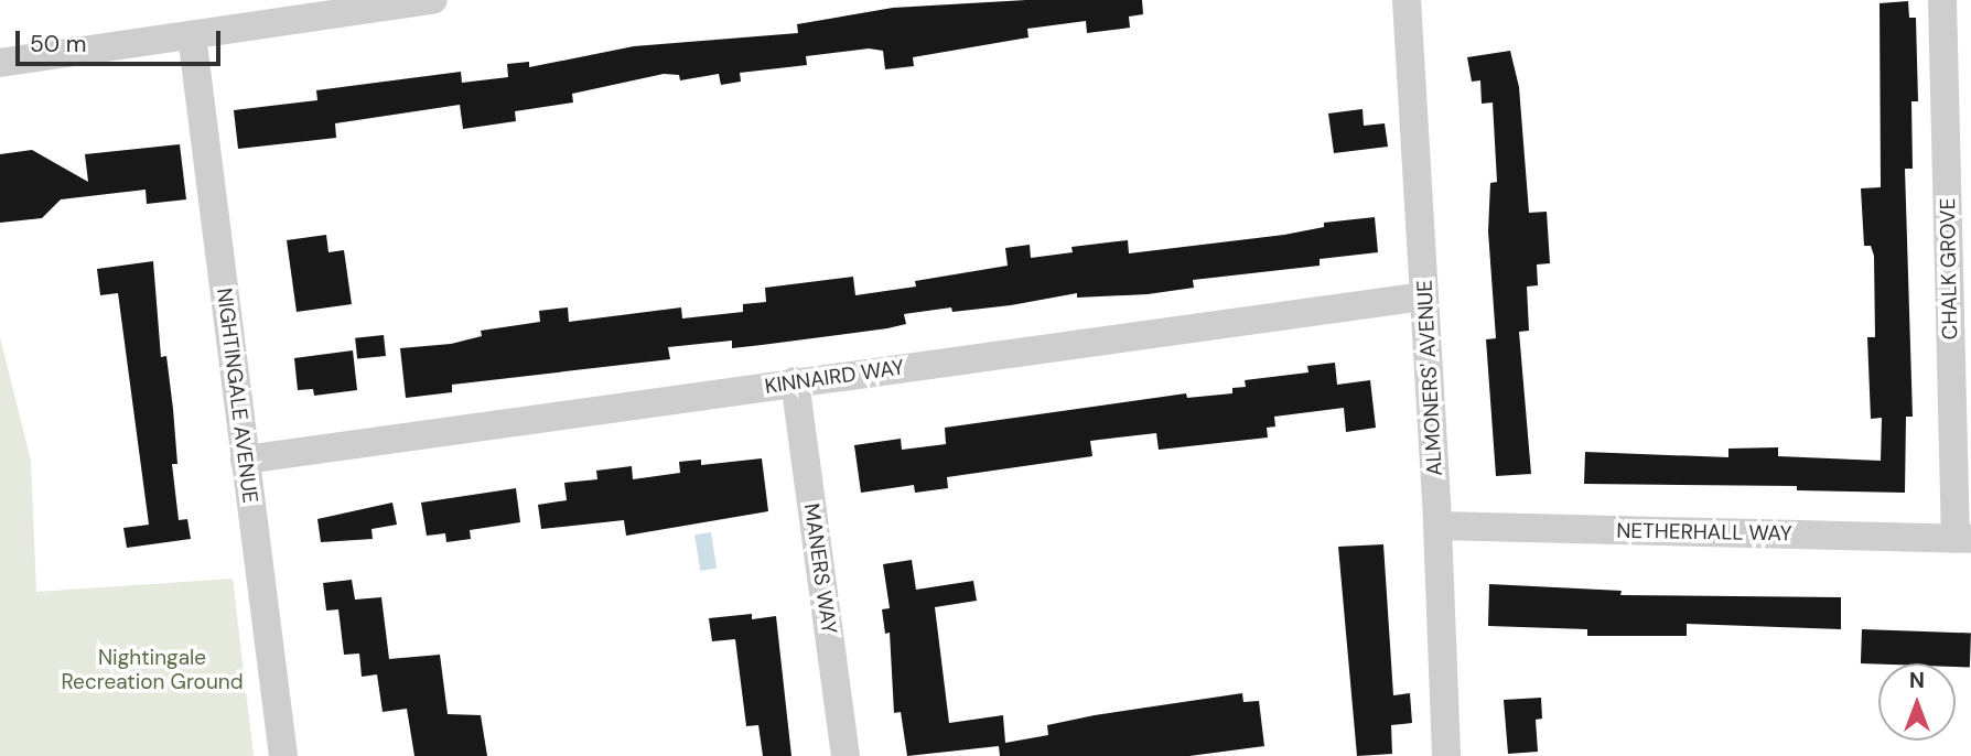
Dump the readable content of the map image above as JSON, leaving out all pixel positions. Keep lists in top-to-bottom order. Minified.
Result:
{"streets":{"street":["CHALK GROVE","KINNAIRD WAY","ALMONERS' AVENUE","NIGHTINGALE AVENUE","NETHERHALL WAY","MANERS WAY"]},"crossings":[["CHALK GROVE","NETHERHALL WAY"],["KINNAIRD WAY","ALMONERS' AVENUE"],["KINNAIRD WAY","NIGHTINGALE AVENUE"],["KINNAIRD WAY","MANERS WAY"],["ALMONERS' AVENUE","NETHERHALL WAY"]],"parks":["Nightingale Recreation Ground"],"scale_bar":"50 m","north":"top"}
